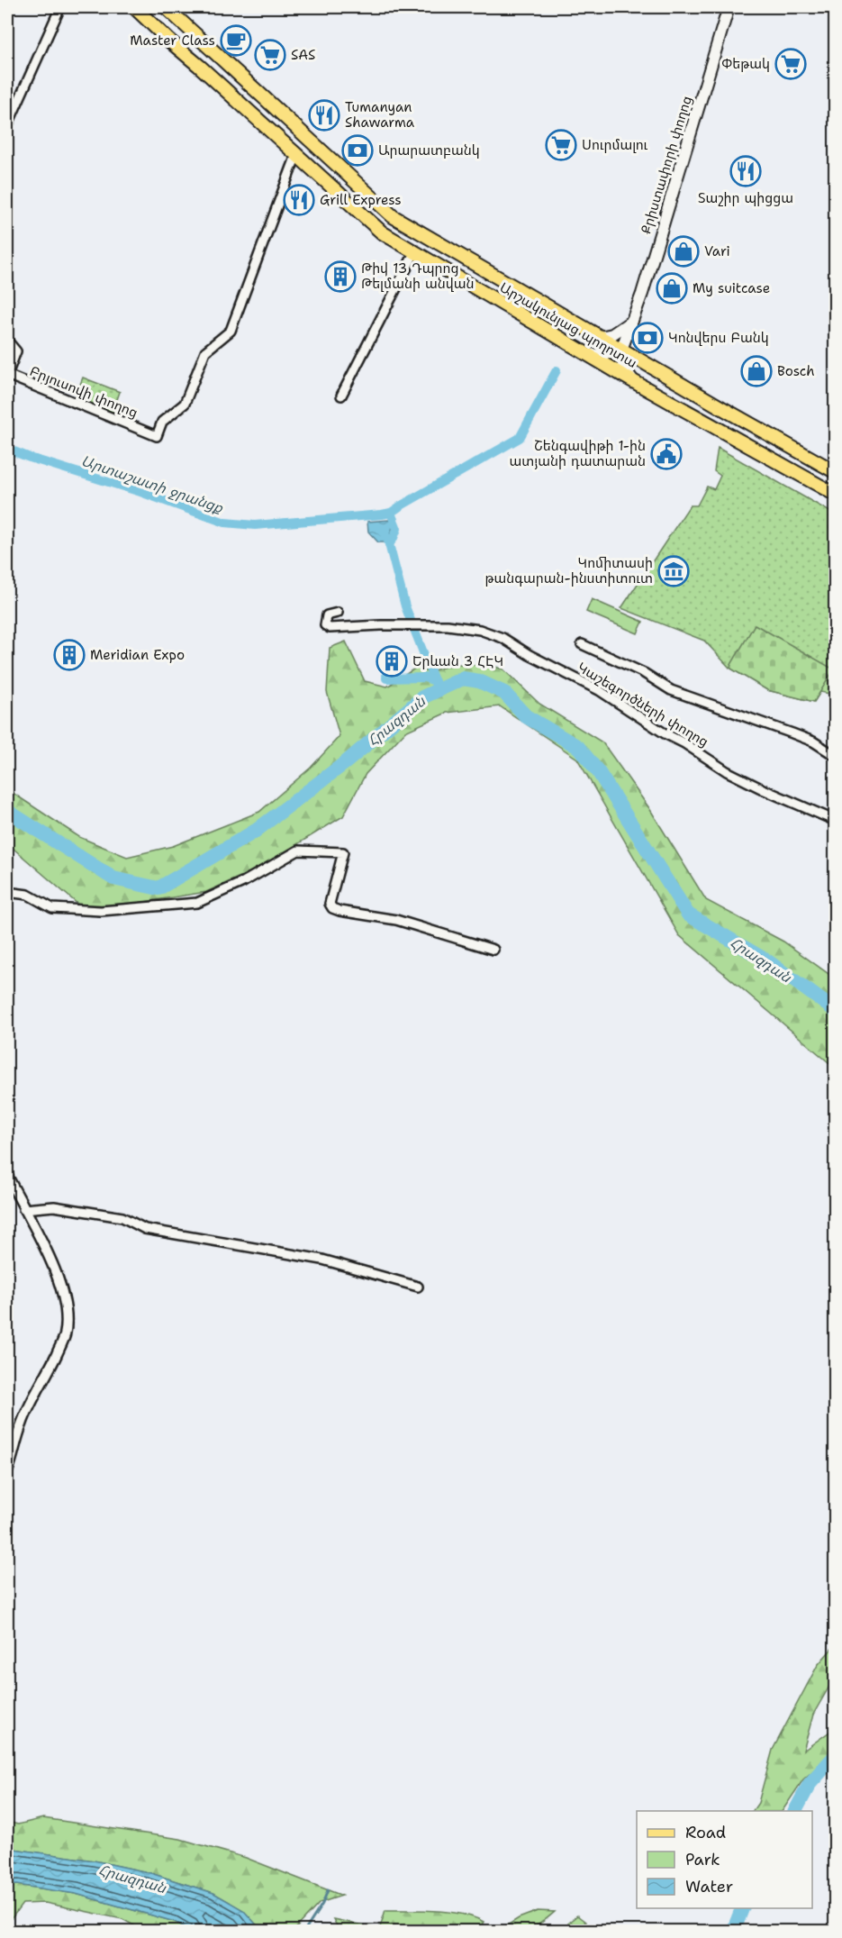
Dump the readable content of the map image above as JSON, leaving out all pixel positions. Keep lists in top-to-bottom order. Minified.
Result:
{"streets":{"main road":["Քրիստափորի փողոց","Արշակունյաց պողոտա"],"street":["Բրյուսովի փողոց","Կաշեգործների փողոց"]},"crossings":[["Քրիստափորի փողոց","Արշակունյաց պողոտա"],["Արշակունյաց պողոտա","Բրյուսովի փողոց"]],"water":["Արտաշատի ջրանցք","Հրազդան"],"places":{"cafe":["Master Class"],"supermarket":["SAS","Փեթակ","Սուրմալու"],"restaurant":["Tumanyan Shawarma","Տաշիր պիցցա","Grill Express"],"bank":["Արարատբանկ","Կոնվերս Բանկ"],"shop":["Vari","My suitcase","Bosch"],"building":["Թիվ 13 Դպրոց Թելմանի անվան","Meridian Expo","Երևան 3 ՀԷԿ"],"public building":["Շենգավիթի 1-ին ատյանի դատարան"],"museum":["Կոմիտասի թանգարան-ինստիտուտ"]},"legend":["Road","Park","Water"]}
